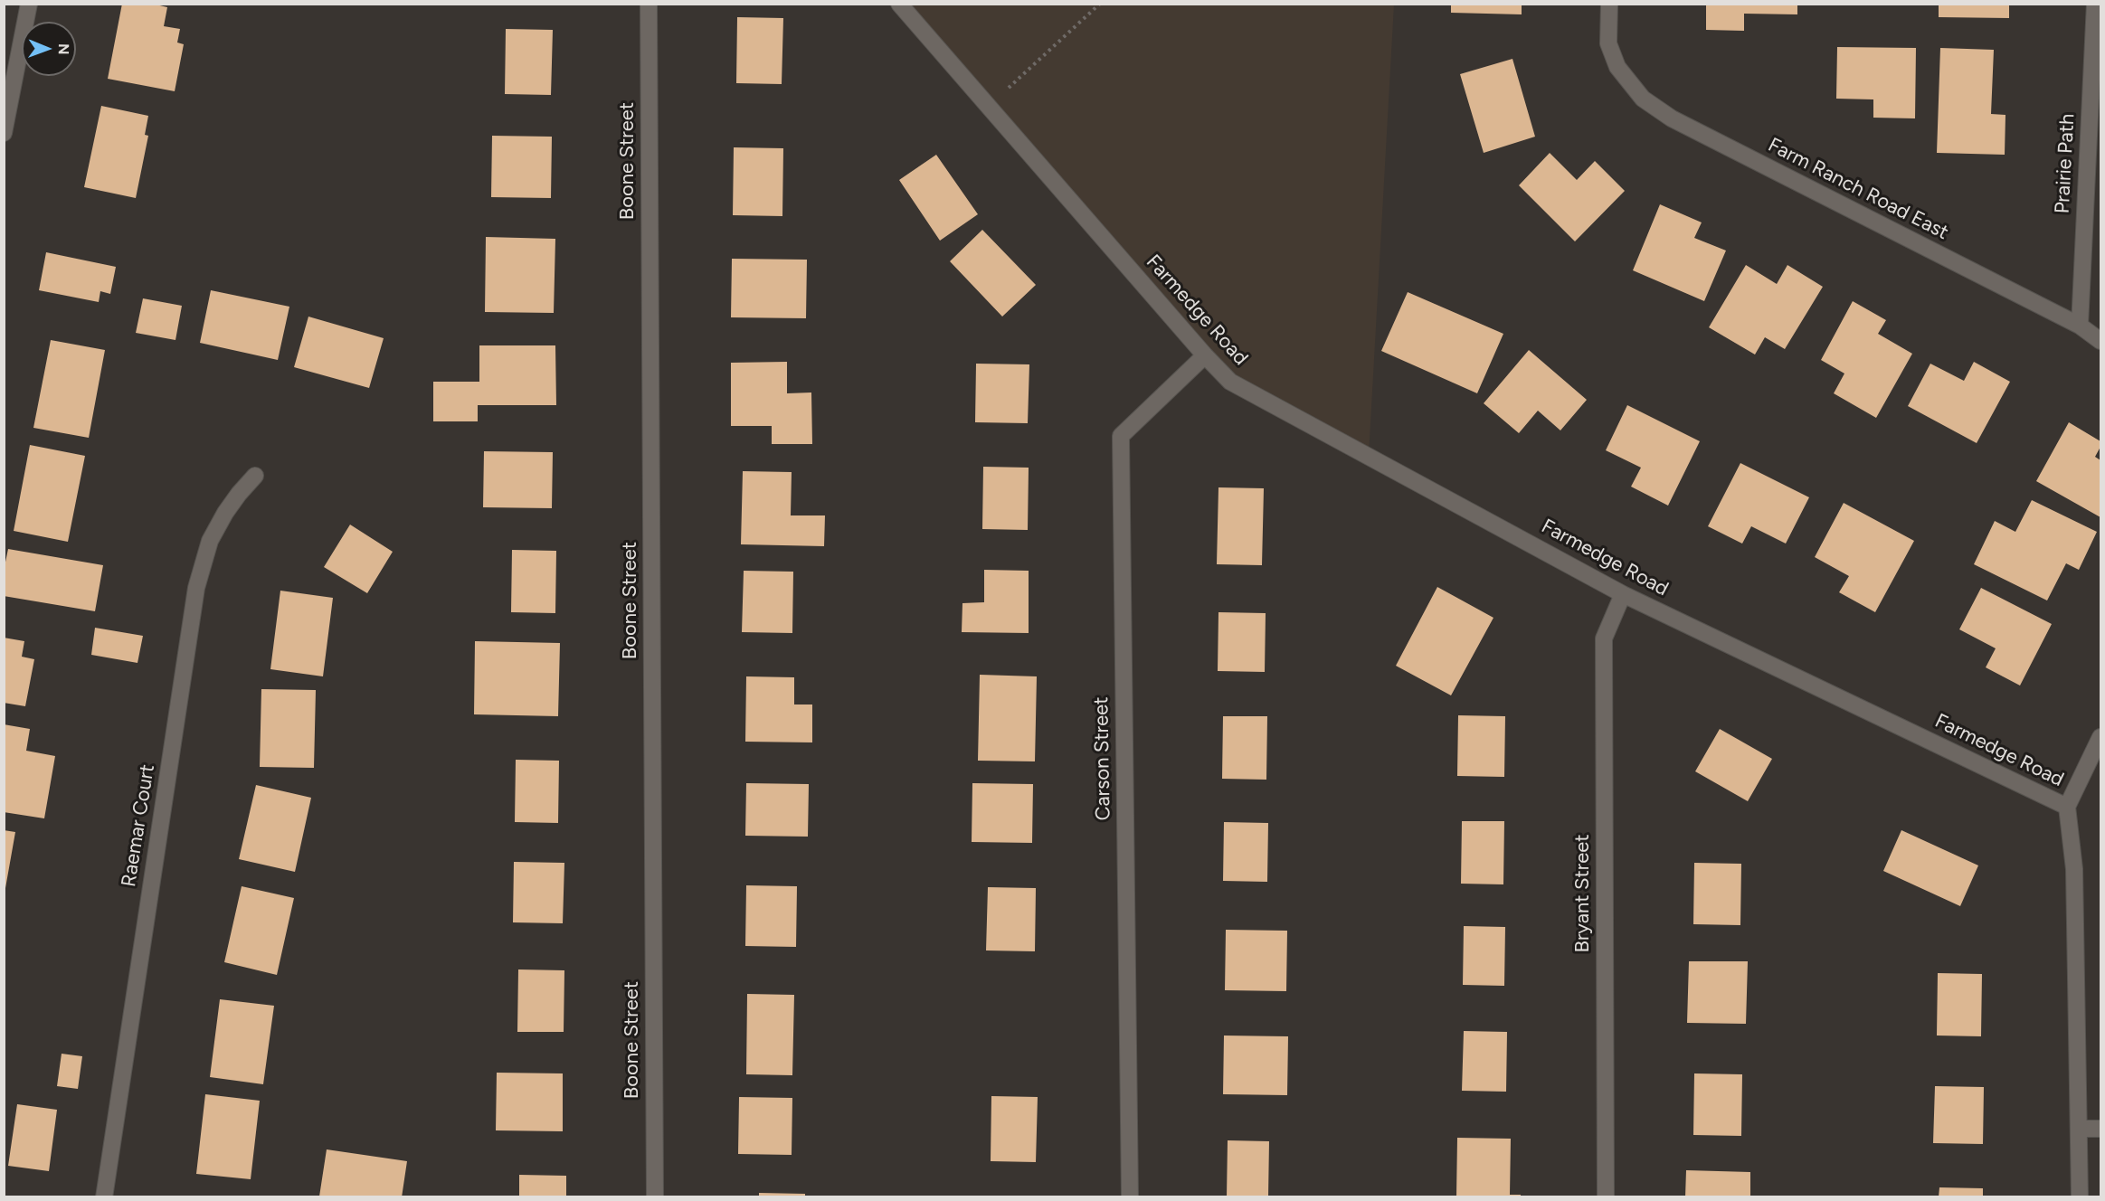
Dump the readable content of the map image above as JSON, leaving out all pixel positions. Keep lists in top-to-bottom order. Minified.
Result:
{"streets":{"street":["Boone Street","Prairie Path","Farm Ranch Road East","Farmedge Road","Carson Street","Raemar Court","Bryant Street"]},"crossings":[["Prairie Path","Farm Ranch Road East"],["Farmedge Road","Carson Street"],["Farmedge Road","Bryant Street"]],"north":"right"}
